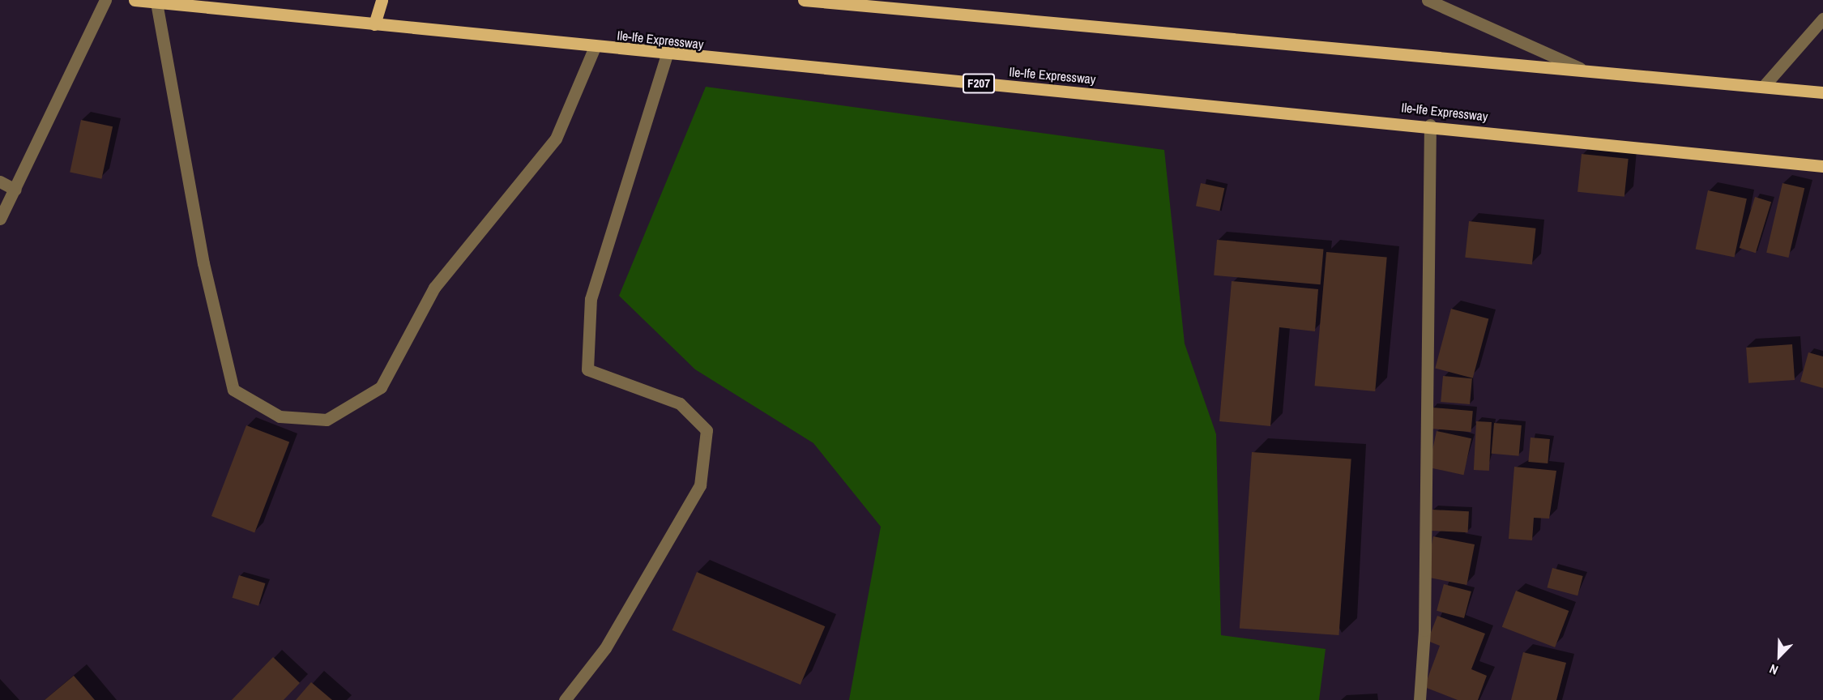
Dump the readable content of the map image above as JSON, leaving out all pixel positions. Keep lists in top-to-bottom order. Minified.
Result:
{"streets":{"main road":["Ile-Ife Expressway","F207"]},"north":"bottom left"}
